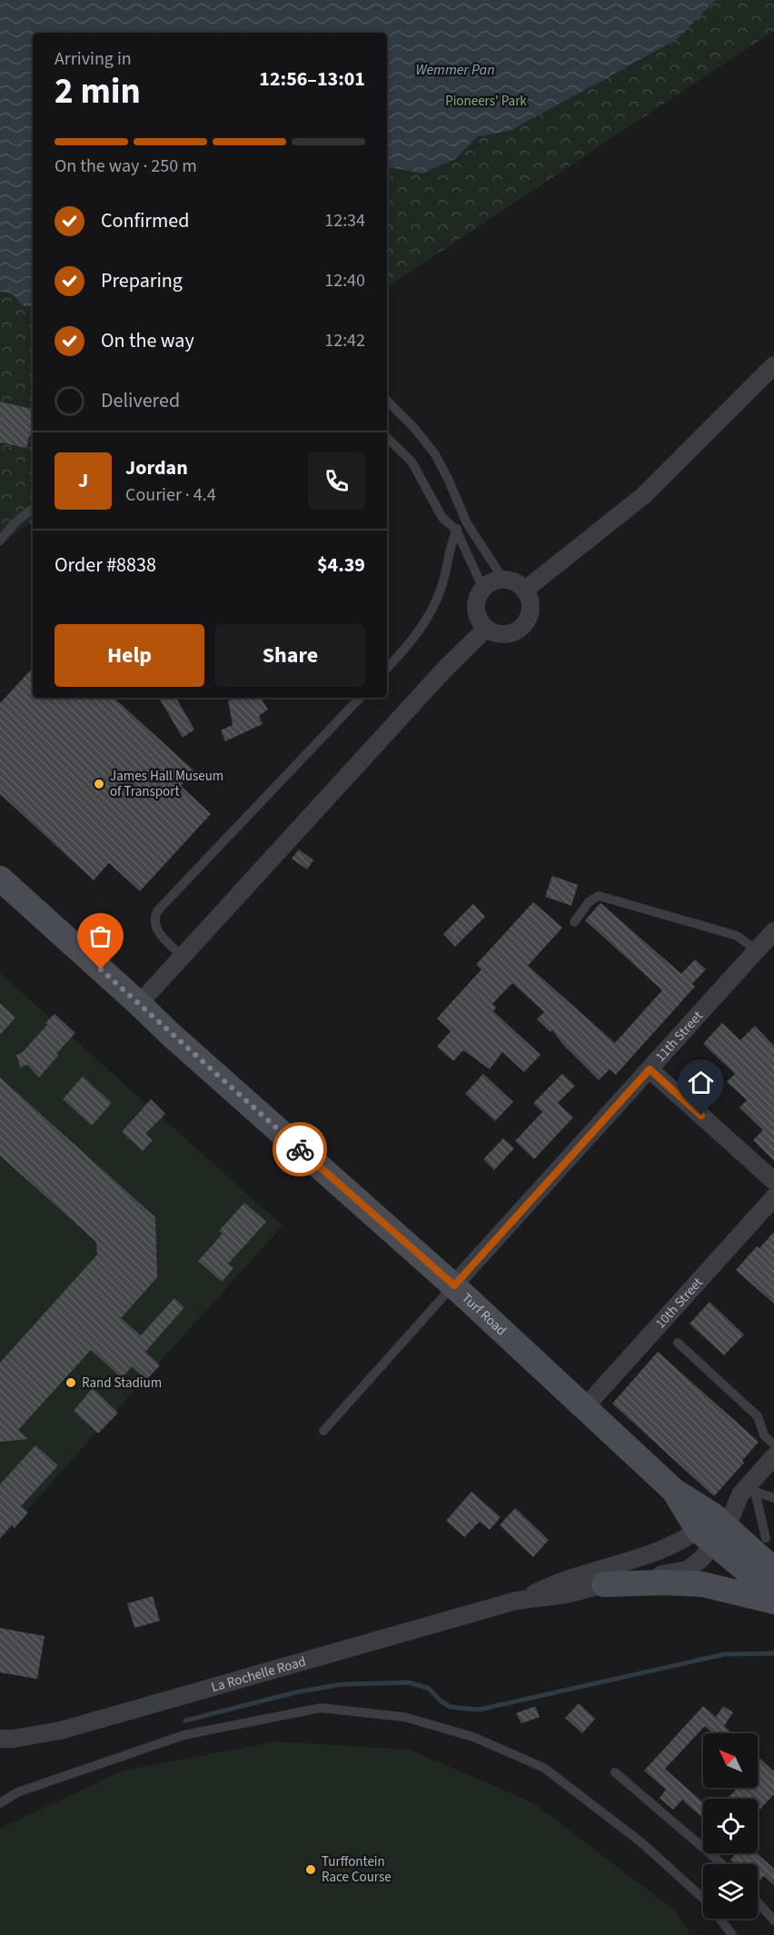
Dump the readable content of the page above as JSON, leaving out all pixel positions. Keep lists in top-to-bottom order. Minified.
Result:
{"streets":{"main road":["Turf Road"],"street":["11th Street","10th Street","La Rochelle Road"]},"crossings":[["11th Street","Turf Road"],["10th Street","Turf Road"],["Turf Road","La Rochelle Road"]],"water":["Wemmer Pan"],"parks":["Pioneers' Park"],"places":["James Hall Museum of Transport","Rand Stadium","Turffontein Race Course"],"north":"top left","page":{"heading":["2 min","Arriving in","12:56–13:01"],"panel":["Jordan","Courier · 4.4","Order #8838","$4.39"],"bar":"On the way · 250 m","list":[["Confirmed","12:34"],["Preparing","12:40"],["On the way","12:42"],"Delivered"],"round":"J","buttons":["Help","Share"]}}
